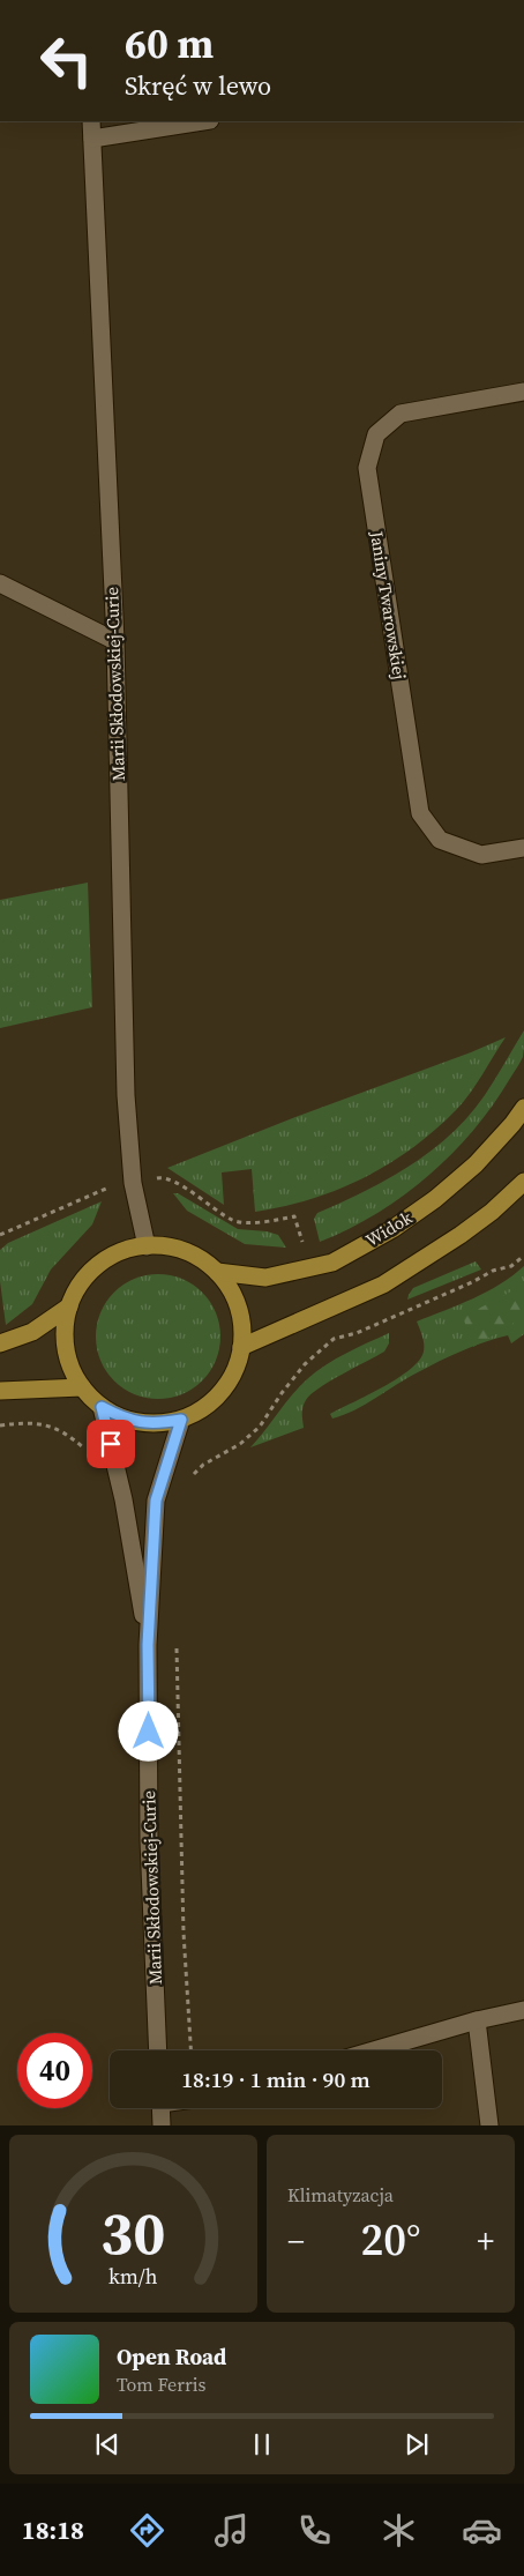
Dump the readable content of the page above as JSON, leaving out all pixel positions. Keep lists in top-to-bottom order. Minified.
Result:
{"streets":{"main road":["Widok"],"street":["Janiny Twarowskiej","Marii Skłodowskiej-Curie"]},"crossings":[["Marii Skłodowskiej-Curie","Widok"]],"page":{"turn":["60 m","Skręć w lewo"],"limit":"40","trip":"18:19 · 1 min · 90 m","tile":"Klimatyzacja","heat":["−","20°","+"],"song":["Open Road","Tom Ferris"],"tabs":"18:18","gauge":["30","km/h"]}}
